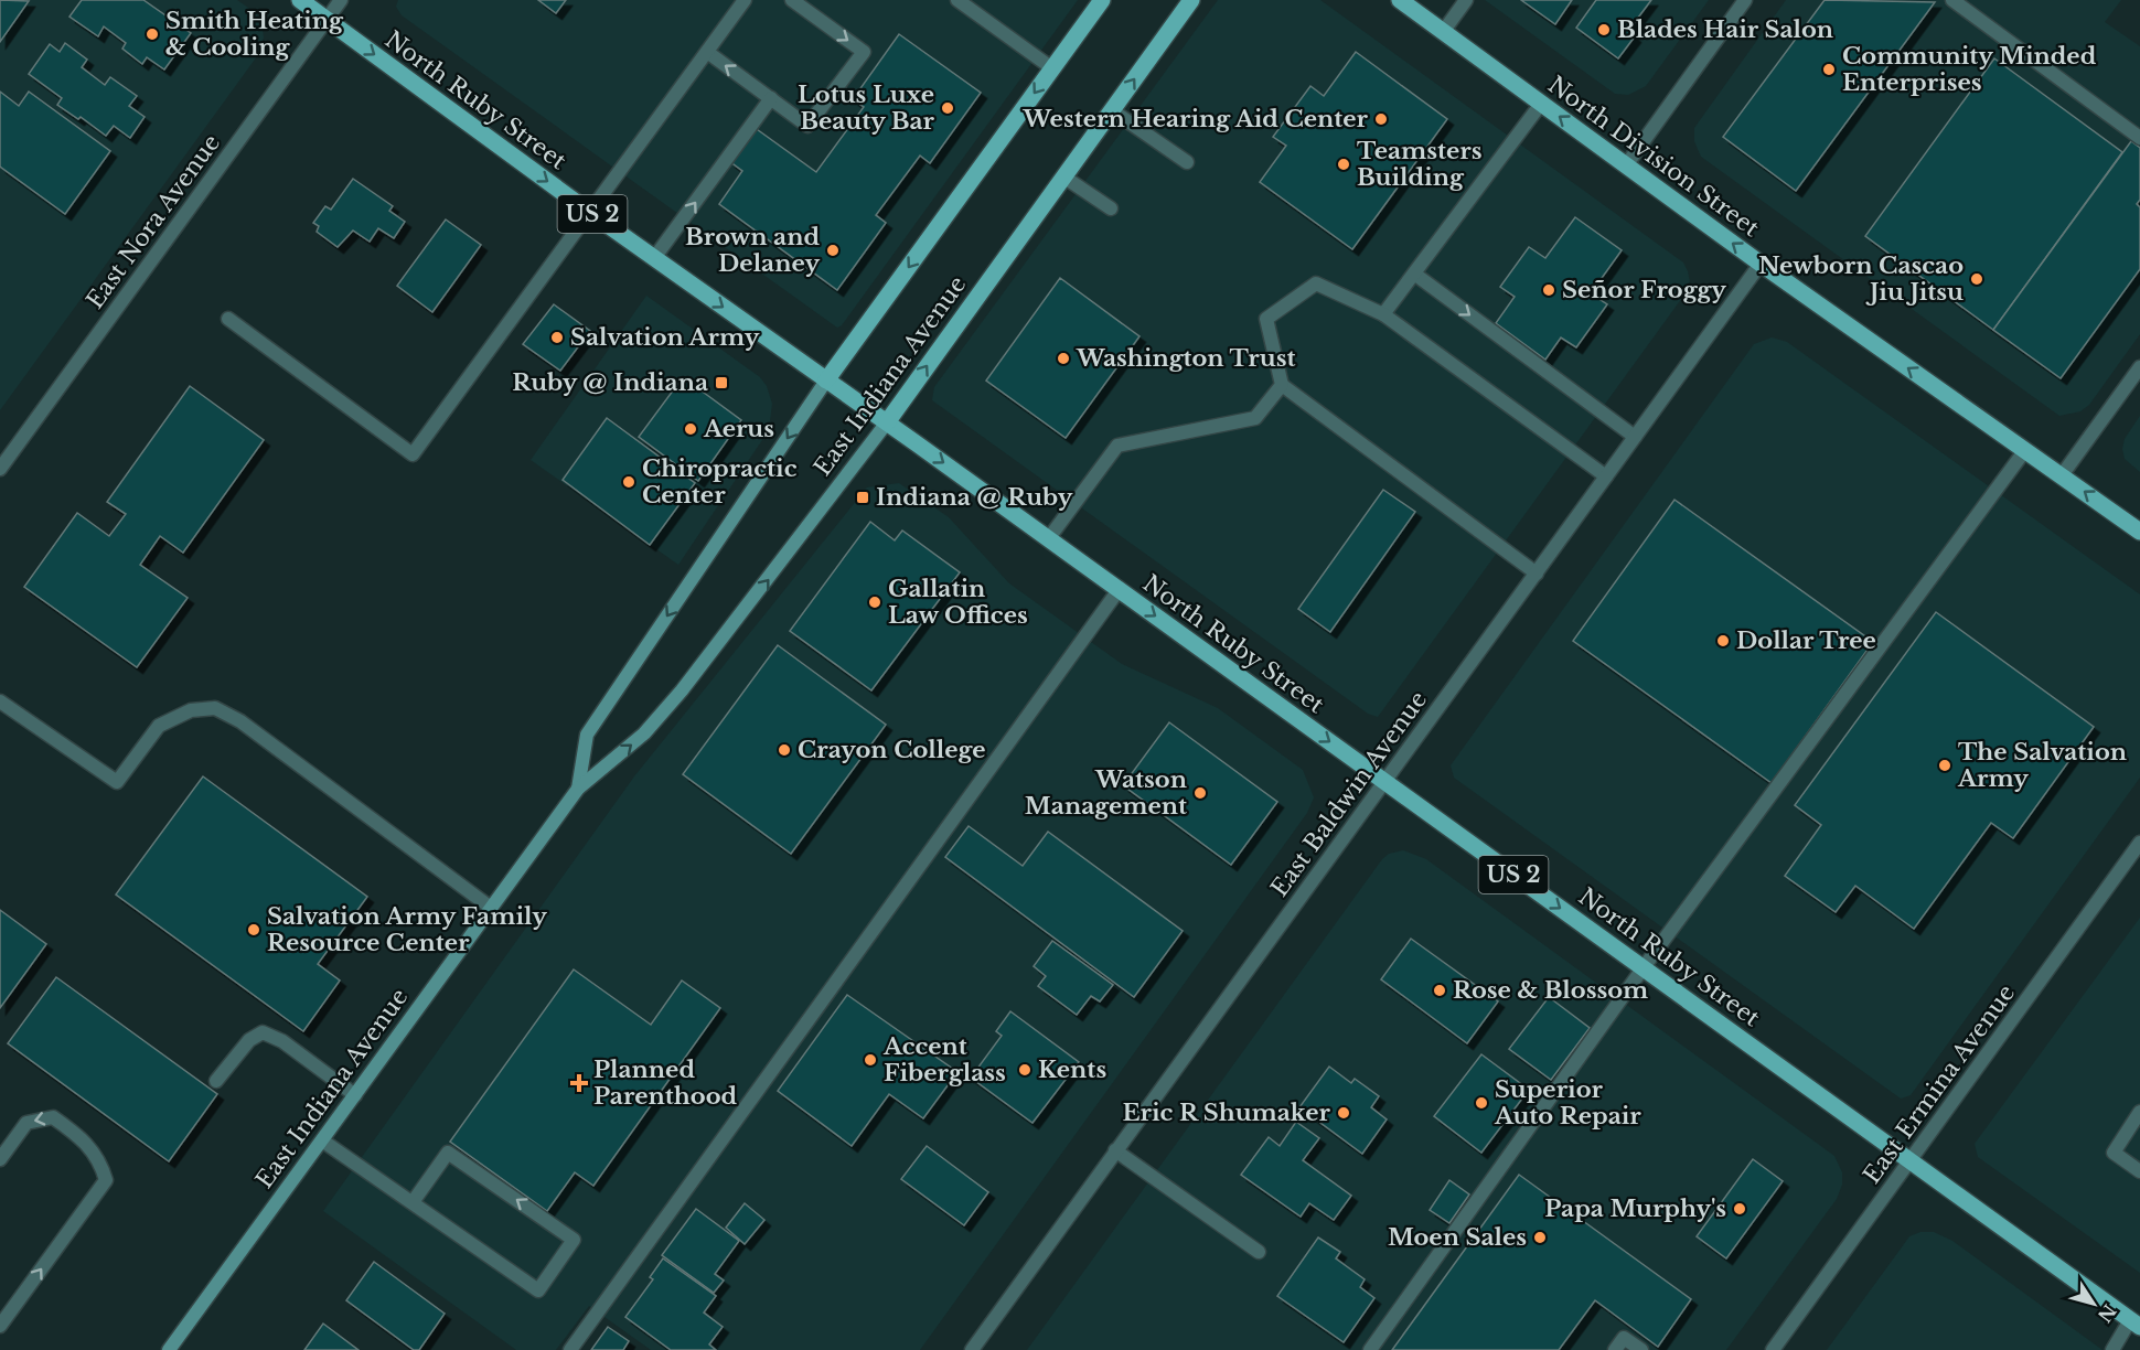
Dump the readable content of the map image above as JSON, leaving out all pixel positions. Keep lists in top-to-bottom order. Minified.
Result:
{"streets":{"main road":["North Ruby Street","North Division Street","US 2","East Indiana Avenue"],"street":["East Nora Avenue","East Baldwin Avenue","East Ermina Avenue"]},"crossings":[["North Ruby Street","East Nora Avenue"],["North Ruby Street","East Indiana Avenue"],["North Ruby Street","East Baldwin Avenue"],["North Ruby Street","East Ermina Avenue"],["North Division Street","East Baldwin Avenue"]],"one_way":["North Ruby Street","North Division Street"],"places":{"other":["Blades Hair Salon","Smith Heating & Cooling","Community Minded Enterprises","Lotus Luxe Beauty Bar","Western Hearing Aid Center","Teamsters Building","Brown and Delaney","Newborn Cascao Jiu Jitsu","Señor Froggy","Salvation Army","Washington Trust","Aerus","Chiropractic Center","Gallatin Law Offices","Dollar Tree","Crayon College","The Salvation Army","Watson Management","Salvation Army Family Resource Center","Rose & Blossom","Accent Fiberglass","Kents","Superior Auto Repair","Eric R Shumaker","Papa Murphy's","Moen Sales"],"transit":["Ruby @ Indiana","Indiana @ Ruby"],"health":["Planned Parenthood"]},"north":"bottom right"}
